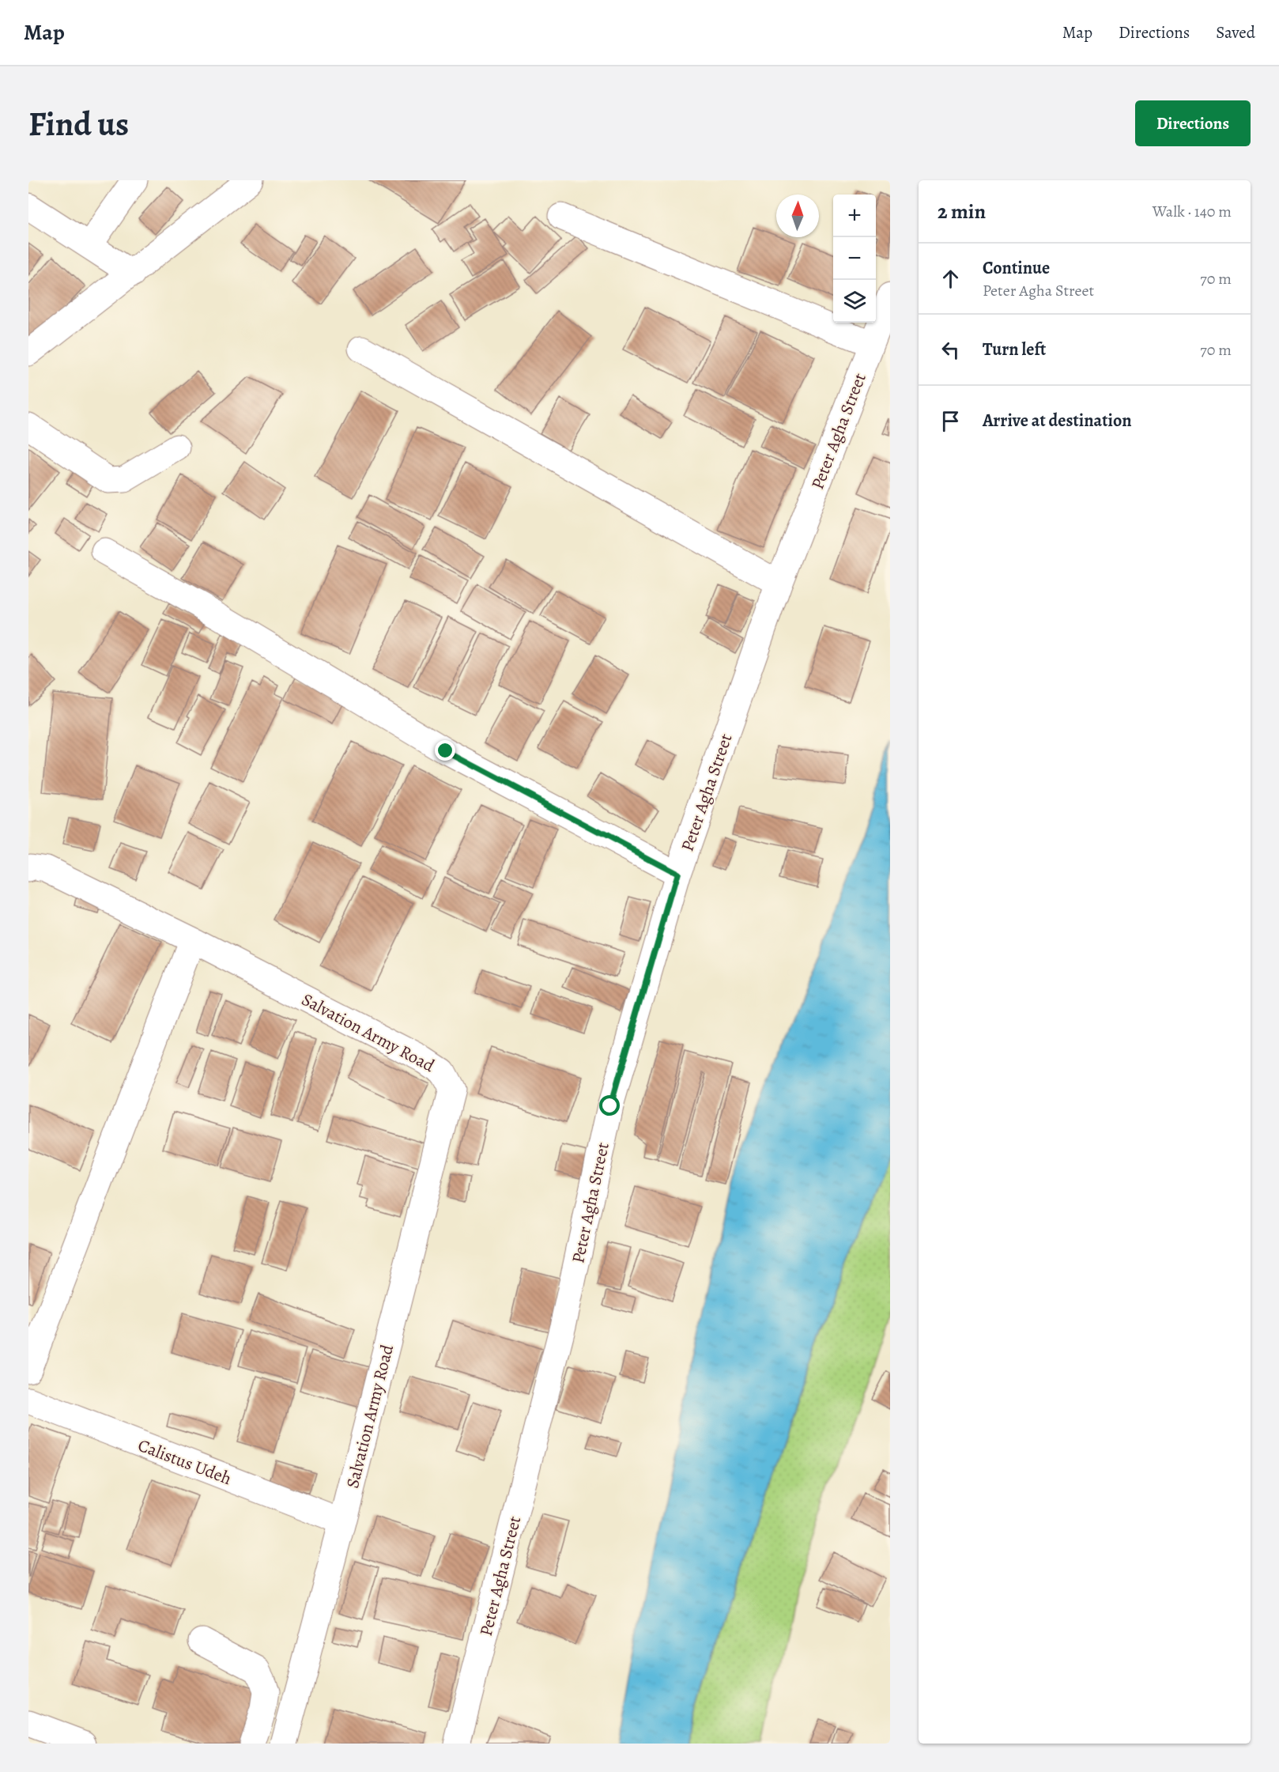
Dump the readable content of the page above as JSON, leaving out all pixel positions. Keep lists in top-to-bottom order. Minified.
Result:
{"streets":{"street":["Peter Agha Street","Salvation Army Road","Calistus Udeh"]},"crossings":[["Salvation Army Road","Calistus Udeh"]],"north":"top","page":{"header":"Map","nav":["Map","Directions","Saved"],"buttons":"Directions","title":"Find us","heading":["2 min","Walk · 140 m"],"map_buttons":["+","−"],"list":[["Continue","Peter Agha Street","70 m"],["Turn left","70 m"],"Arrive at destination"]}}
